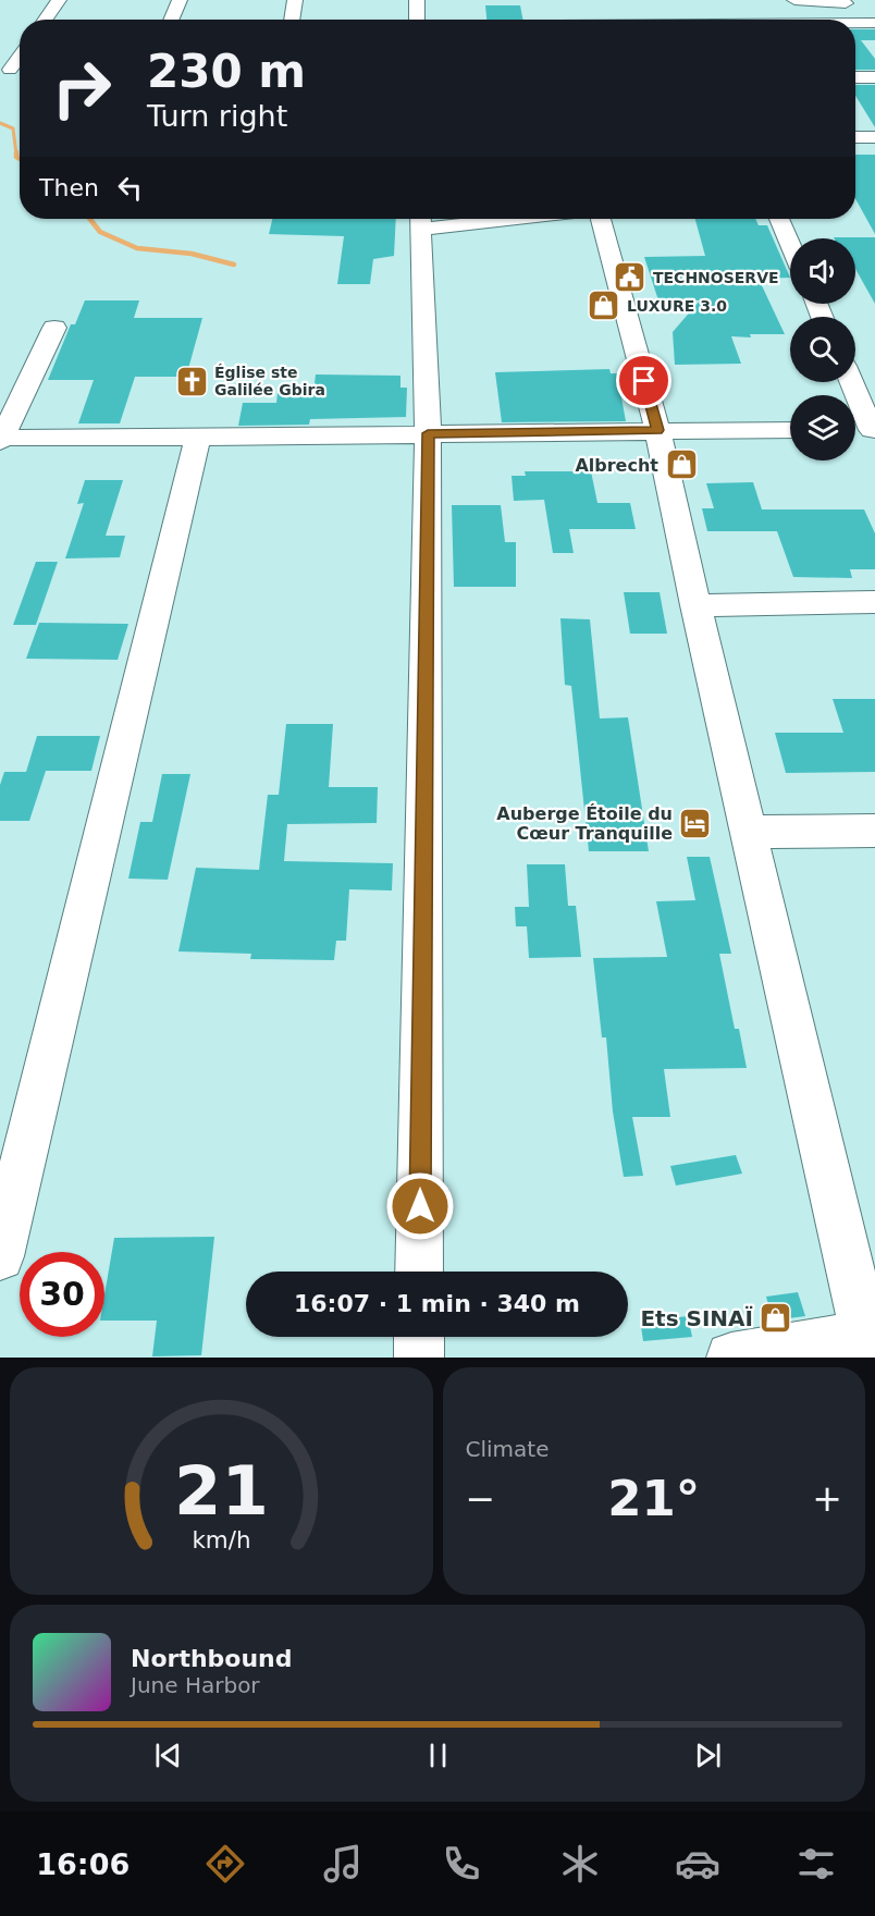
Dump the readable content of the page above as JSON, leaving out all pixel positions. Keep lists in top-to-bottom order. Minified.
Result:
{"places":{"public building":["TECHNOSERVE"],"shop":["LUXURE 3.0","Albrecht","Ets SINAÏ"],"church":["Église ste Galilée Gbira"],"hotel":["Auberge Étoile du Cœur Tranquille"]},"page":{"turn":["230 m","Turn right"],"then":"Then","limit":"30","trip":"16:07 · 1 min · 340 m","tile":"Climate","heat":["−","21°","+"],"song":["Northbound","June Harbor"],"tabs":"16:06","gauge":["21","km/h"]}}
